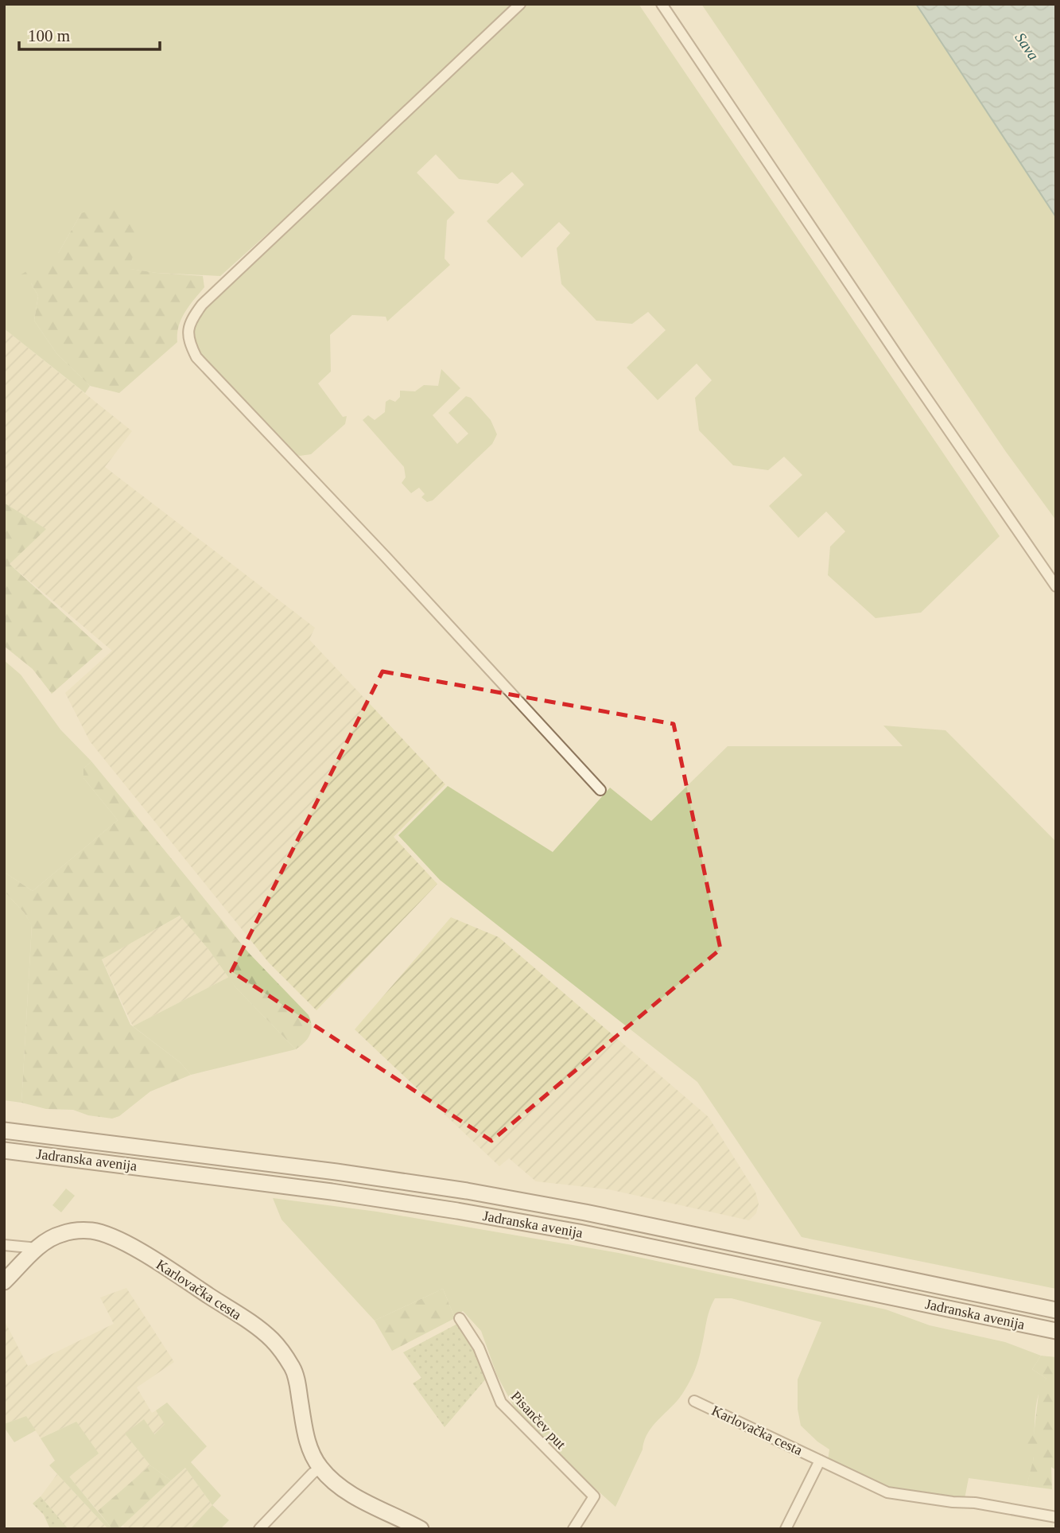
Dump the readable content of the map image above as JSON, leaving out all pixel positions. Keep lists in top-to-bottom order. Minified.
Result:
{"streets":{"main road":["Jadranska avenija","Karlovačka cesta"],"street":["Pisančev put"]},"water":["Sava"],"scale_bar":"100 m"}
